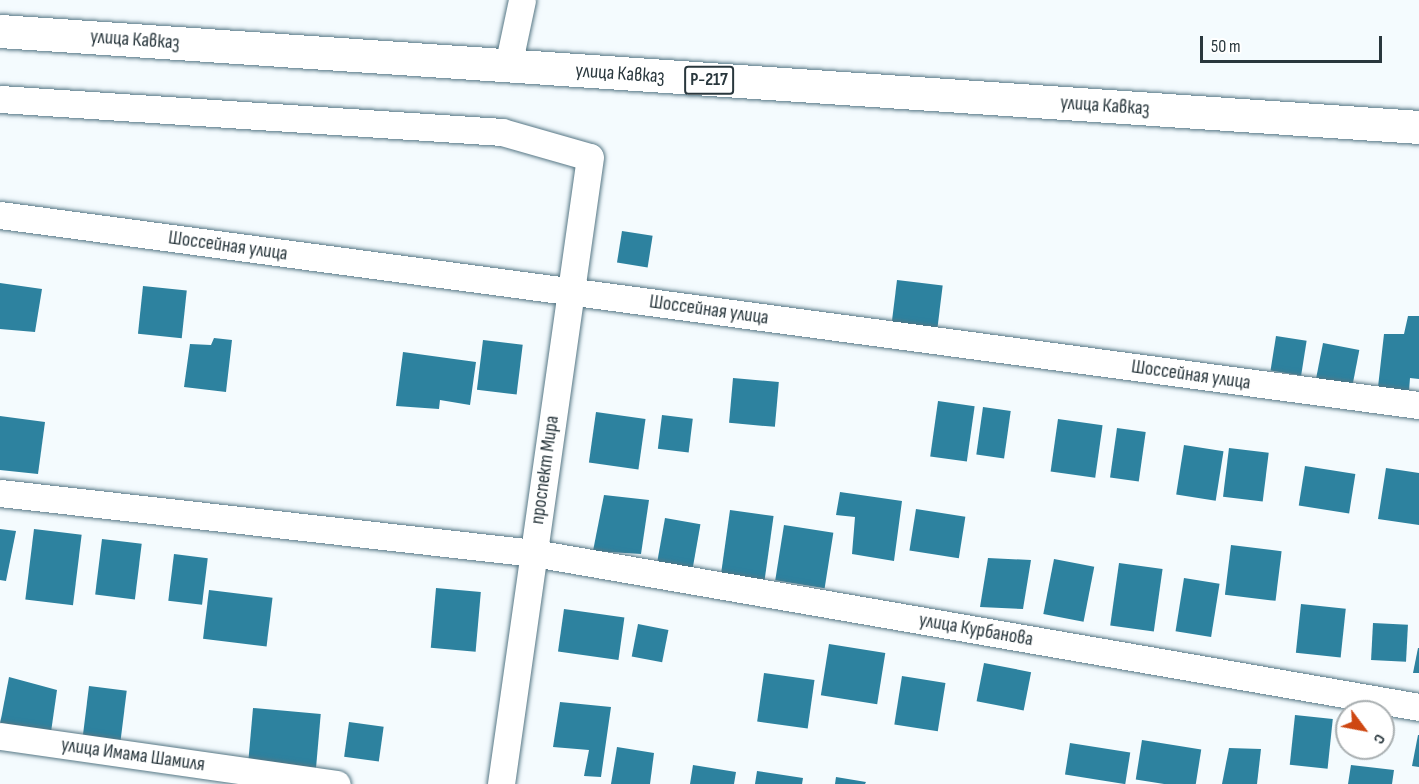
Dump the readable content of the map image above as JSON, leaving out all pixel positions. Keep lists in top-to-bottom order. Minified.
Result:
{"streets":{"highway":["улица Кавказ","Р-217"],"street":["Шоссейная улица","проспект Мира","улица Курбанова","улица Имама Шамиля"]},"crossings":[["Шоссейная улица","проспект Мира"],["проспект Мира","улица Курбанова"]],"scale_bar":"50 m","north":"bottom right"}
